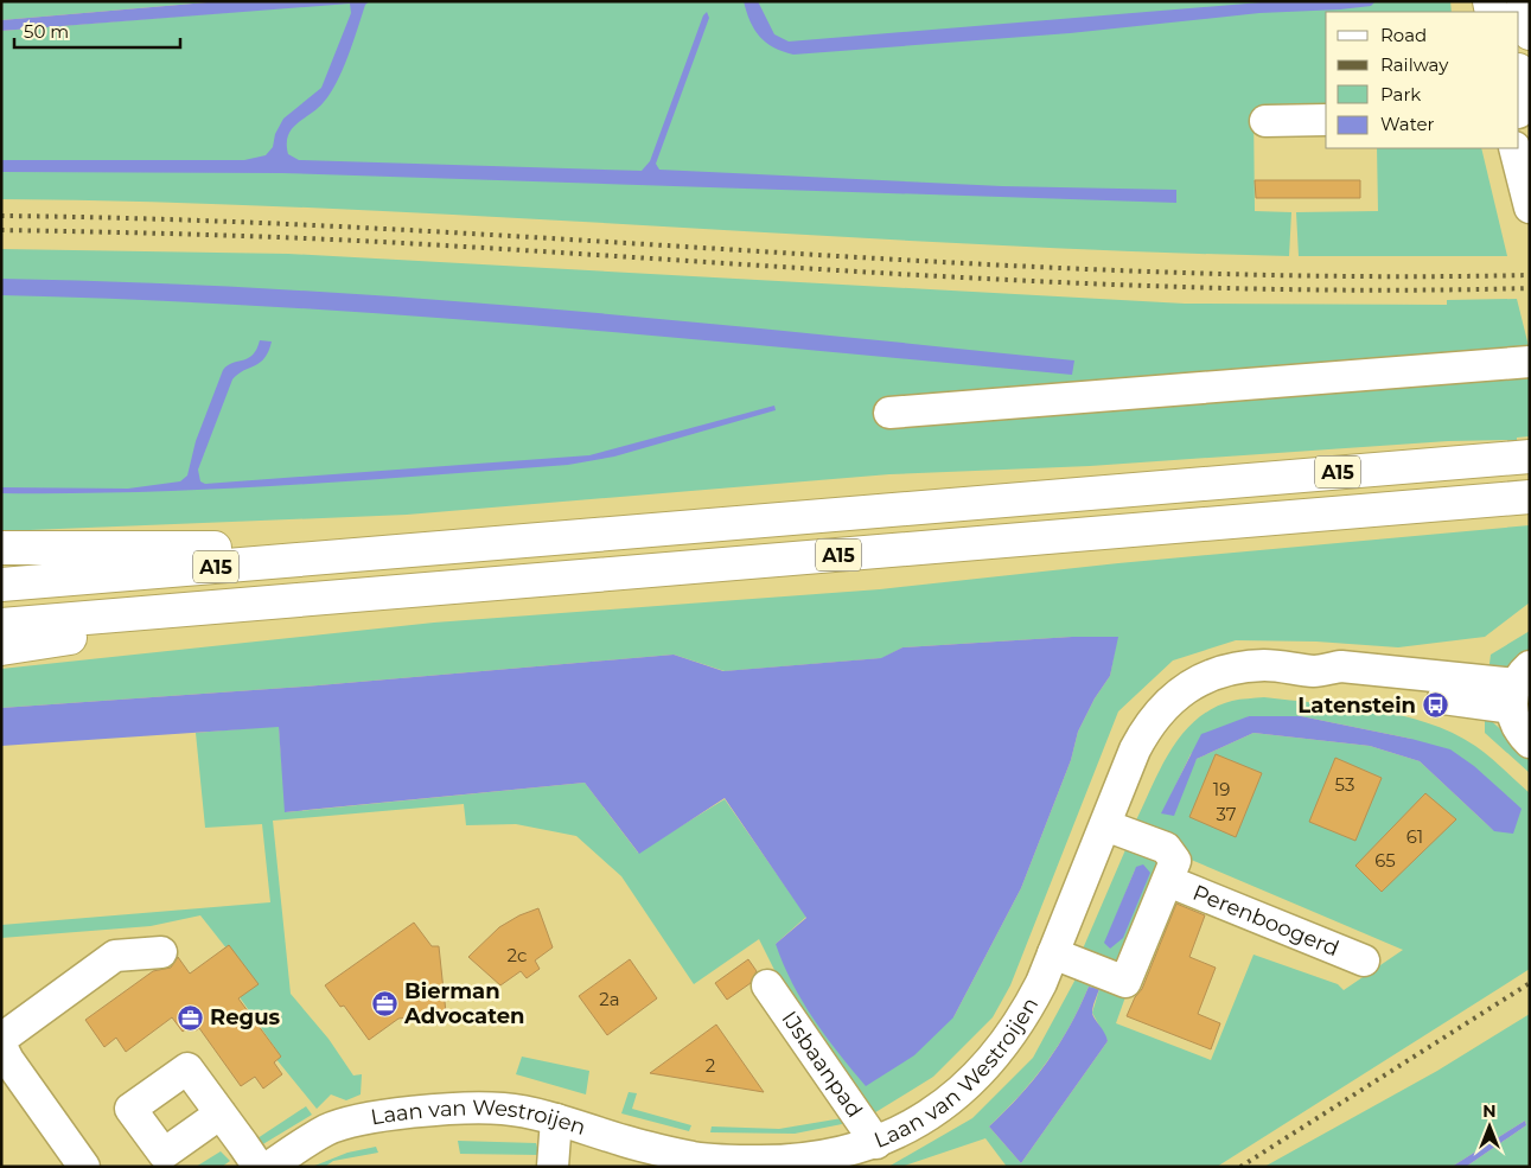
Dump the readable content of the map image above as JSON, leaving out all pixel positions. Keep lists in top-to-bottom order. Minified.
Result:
{"streets":{"main road":["A15"],"street":["Perenboogerd","IJsbaanpad","Laan van Westroijen"]},"crossings":[["Perenboogerd","Laan van Westroijen"],["IJsbaanpad","Laan van Westroijen"]],"places":{"bus stop":["Latenstein"],"office":["Bierman Advocaten","Regus"]},"house_numbers":["53","19","37","61","65","2c","2a","2"],"legend":["Road","Railway","Park","Water"],"scale_bar":"50 m","north":"top"}
